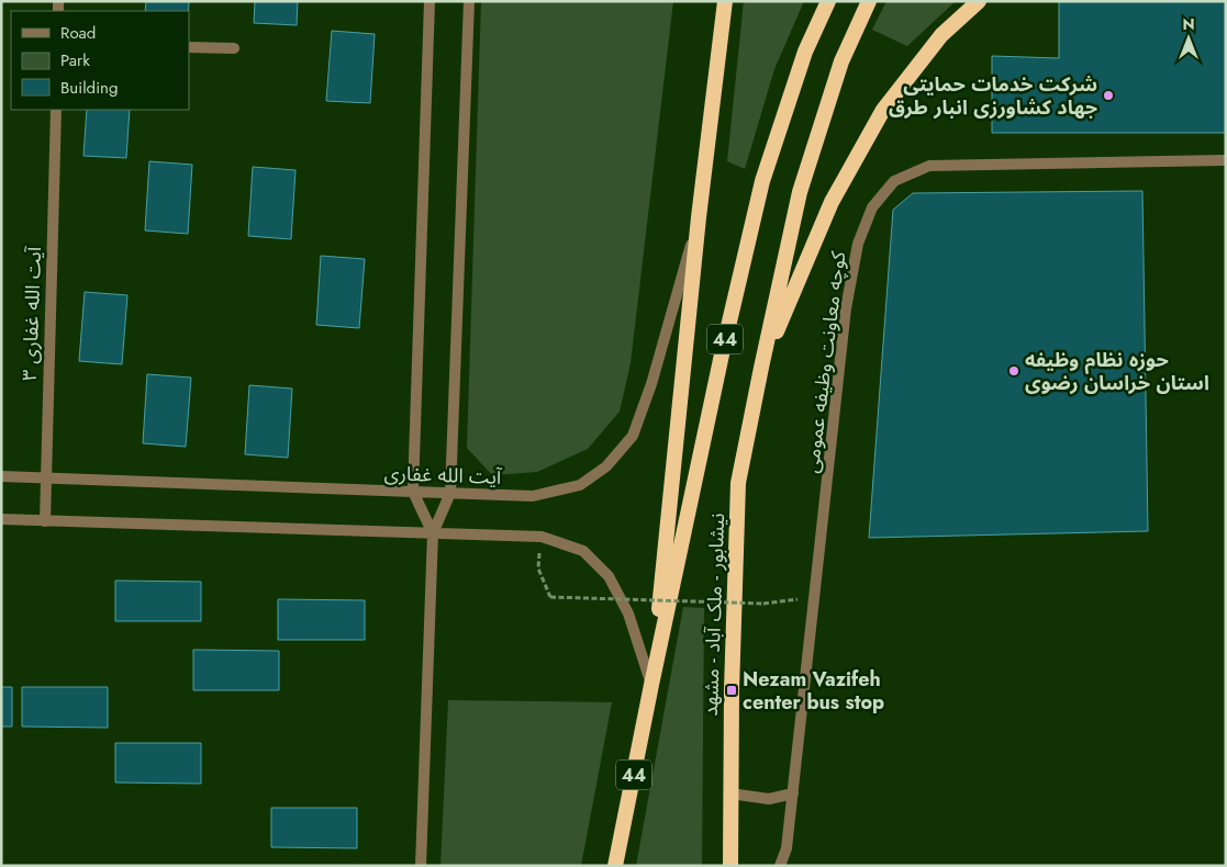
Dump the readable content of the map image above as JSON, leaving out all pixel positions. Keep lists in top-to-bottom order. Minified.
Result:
{"streets":{"highway":["44","نیشابور - ملک آباد - مشهد"],"street":["آیت الله غفاری ۳","کوچه معاونت وظیفه عمومی","آیت الله غفاری"]},"crossings":[["آیت الله غفاری ۳","آیت الله غفاری"],["44","آیت الله غفاری"],["44","نیشابور - ملک آباد - مشهد"]],"places":{"other":["شرکت خدمات حمایتی جهاد کشاورزی انبار طرق","حوزه نظام وظیفه استان خراسان رضوی"],"transit":["Nezam Vazifeh center bus stop"]},"legend":["Road","Park","Building"],"north":"top"}
